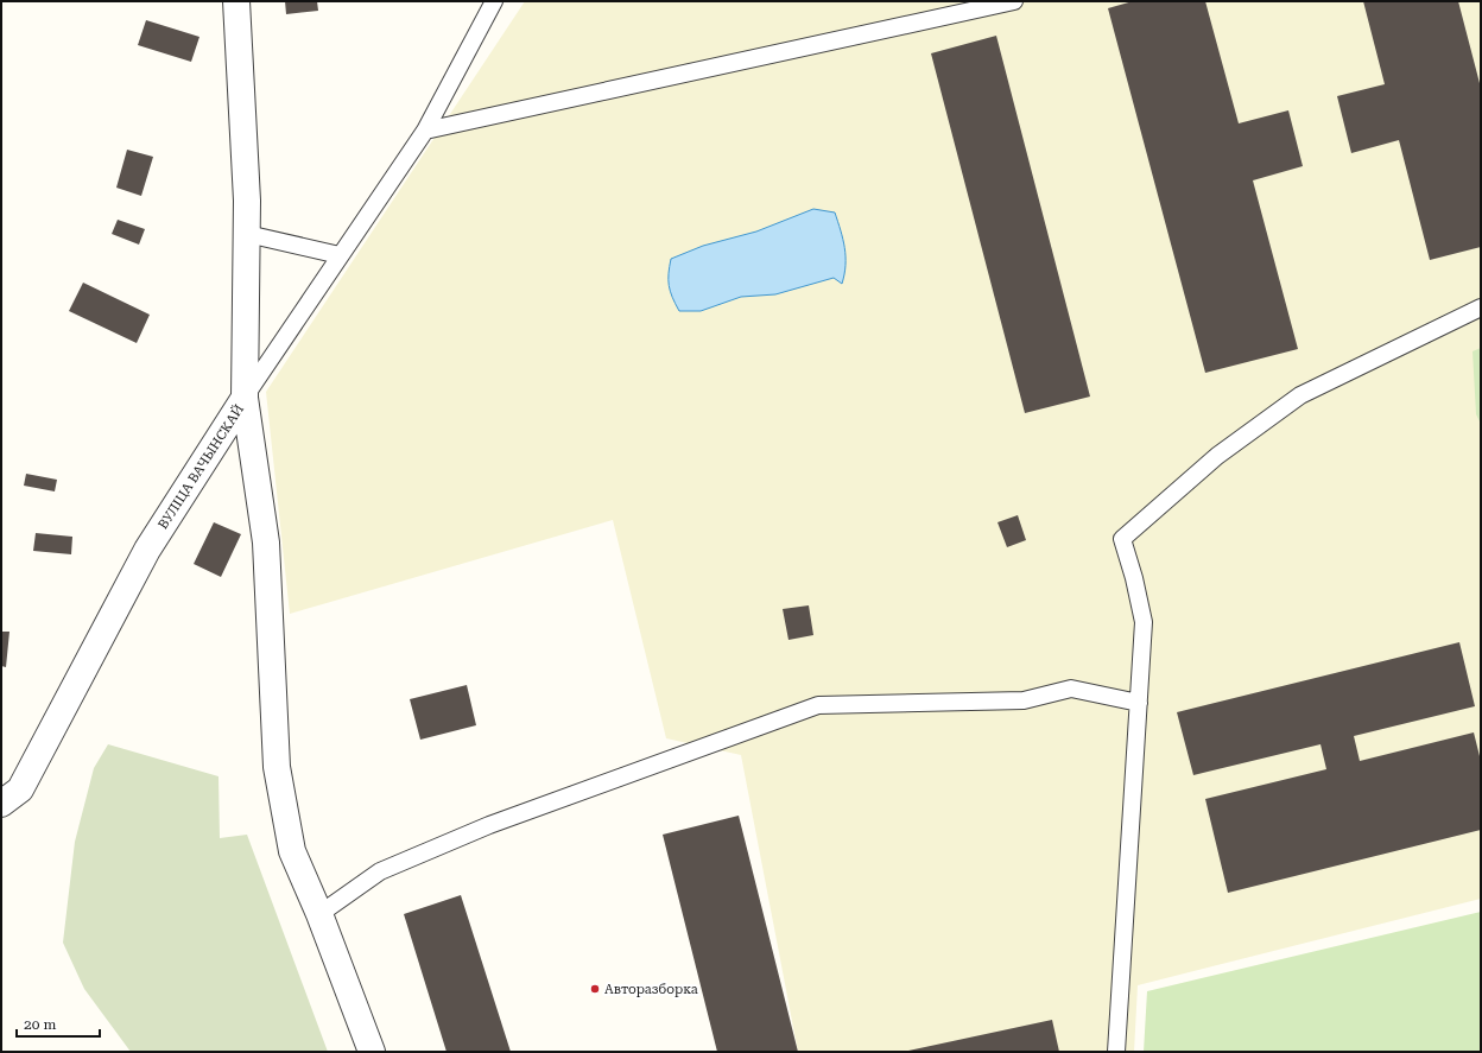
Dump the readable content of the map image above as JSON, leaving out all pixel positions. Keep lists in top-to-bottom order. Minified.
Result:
{"streets":{"street":["ВУЛІЦА ВАЧЫНСКАЙ"]},"places":["Авторазборка"],"scale_bar":"20 m"}
